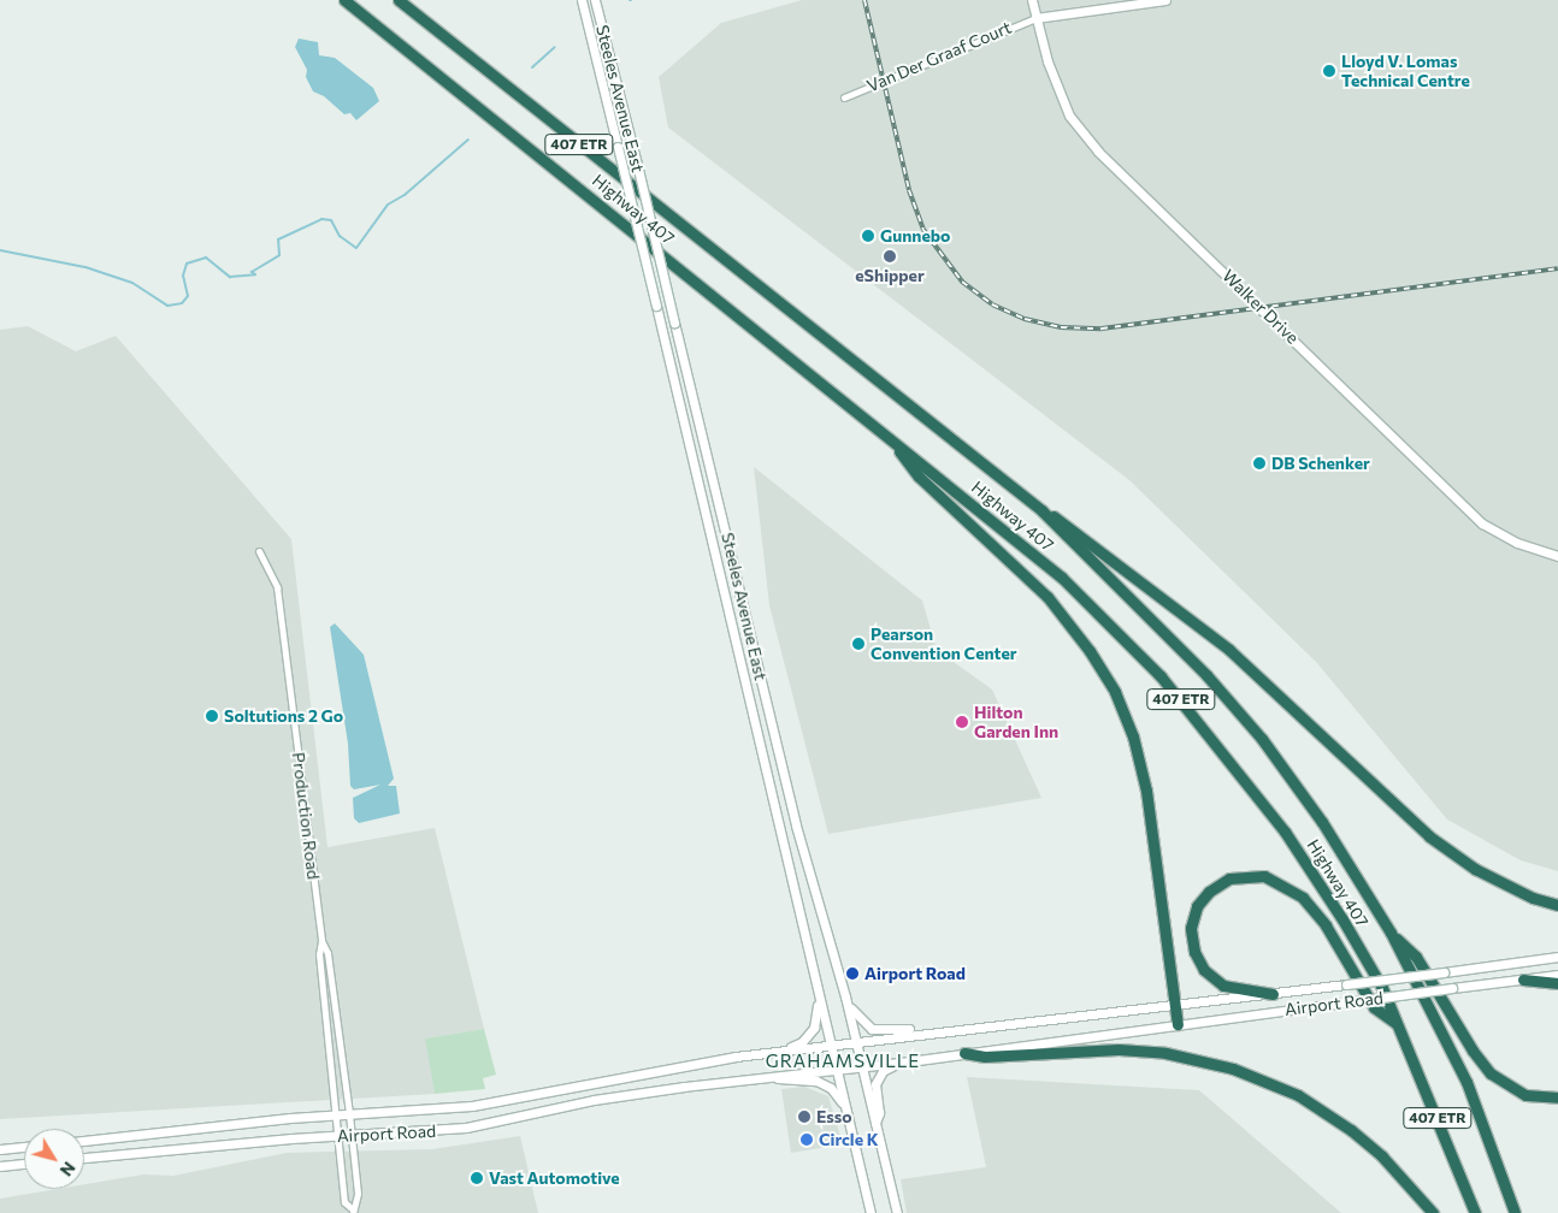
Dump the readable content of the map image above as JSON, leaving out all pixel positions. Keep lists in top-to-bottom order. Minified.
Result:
{"streets":{"highway":["407 ETR","Highway 407"],"main road":["Steeles Avenue East","Walker Drive","Airport Road"],"street":["Van Der Graaf Court","Production Road"]},"crossings":[["Van Der Graaf Court","Walker Drive"],["Steeles Avenue East","Airport Road"],["Production Road","Airport Road"]],"districts":["GRAHAMSVILLE"],"places":["Lloyd V. Lomas Technical Centre","Gunnebo","eShipper","DB Schenker","Pearson Convention Center","Soltutions 2 Go","Hilton Garden Inn","Airport Road","Esso","Circle K","Vast Automotive"],"north":"bottom right"}
